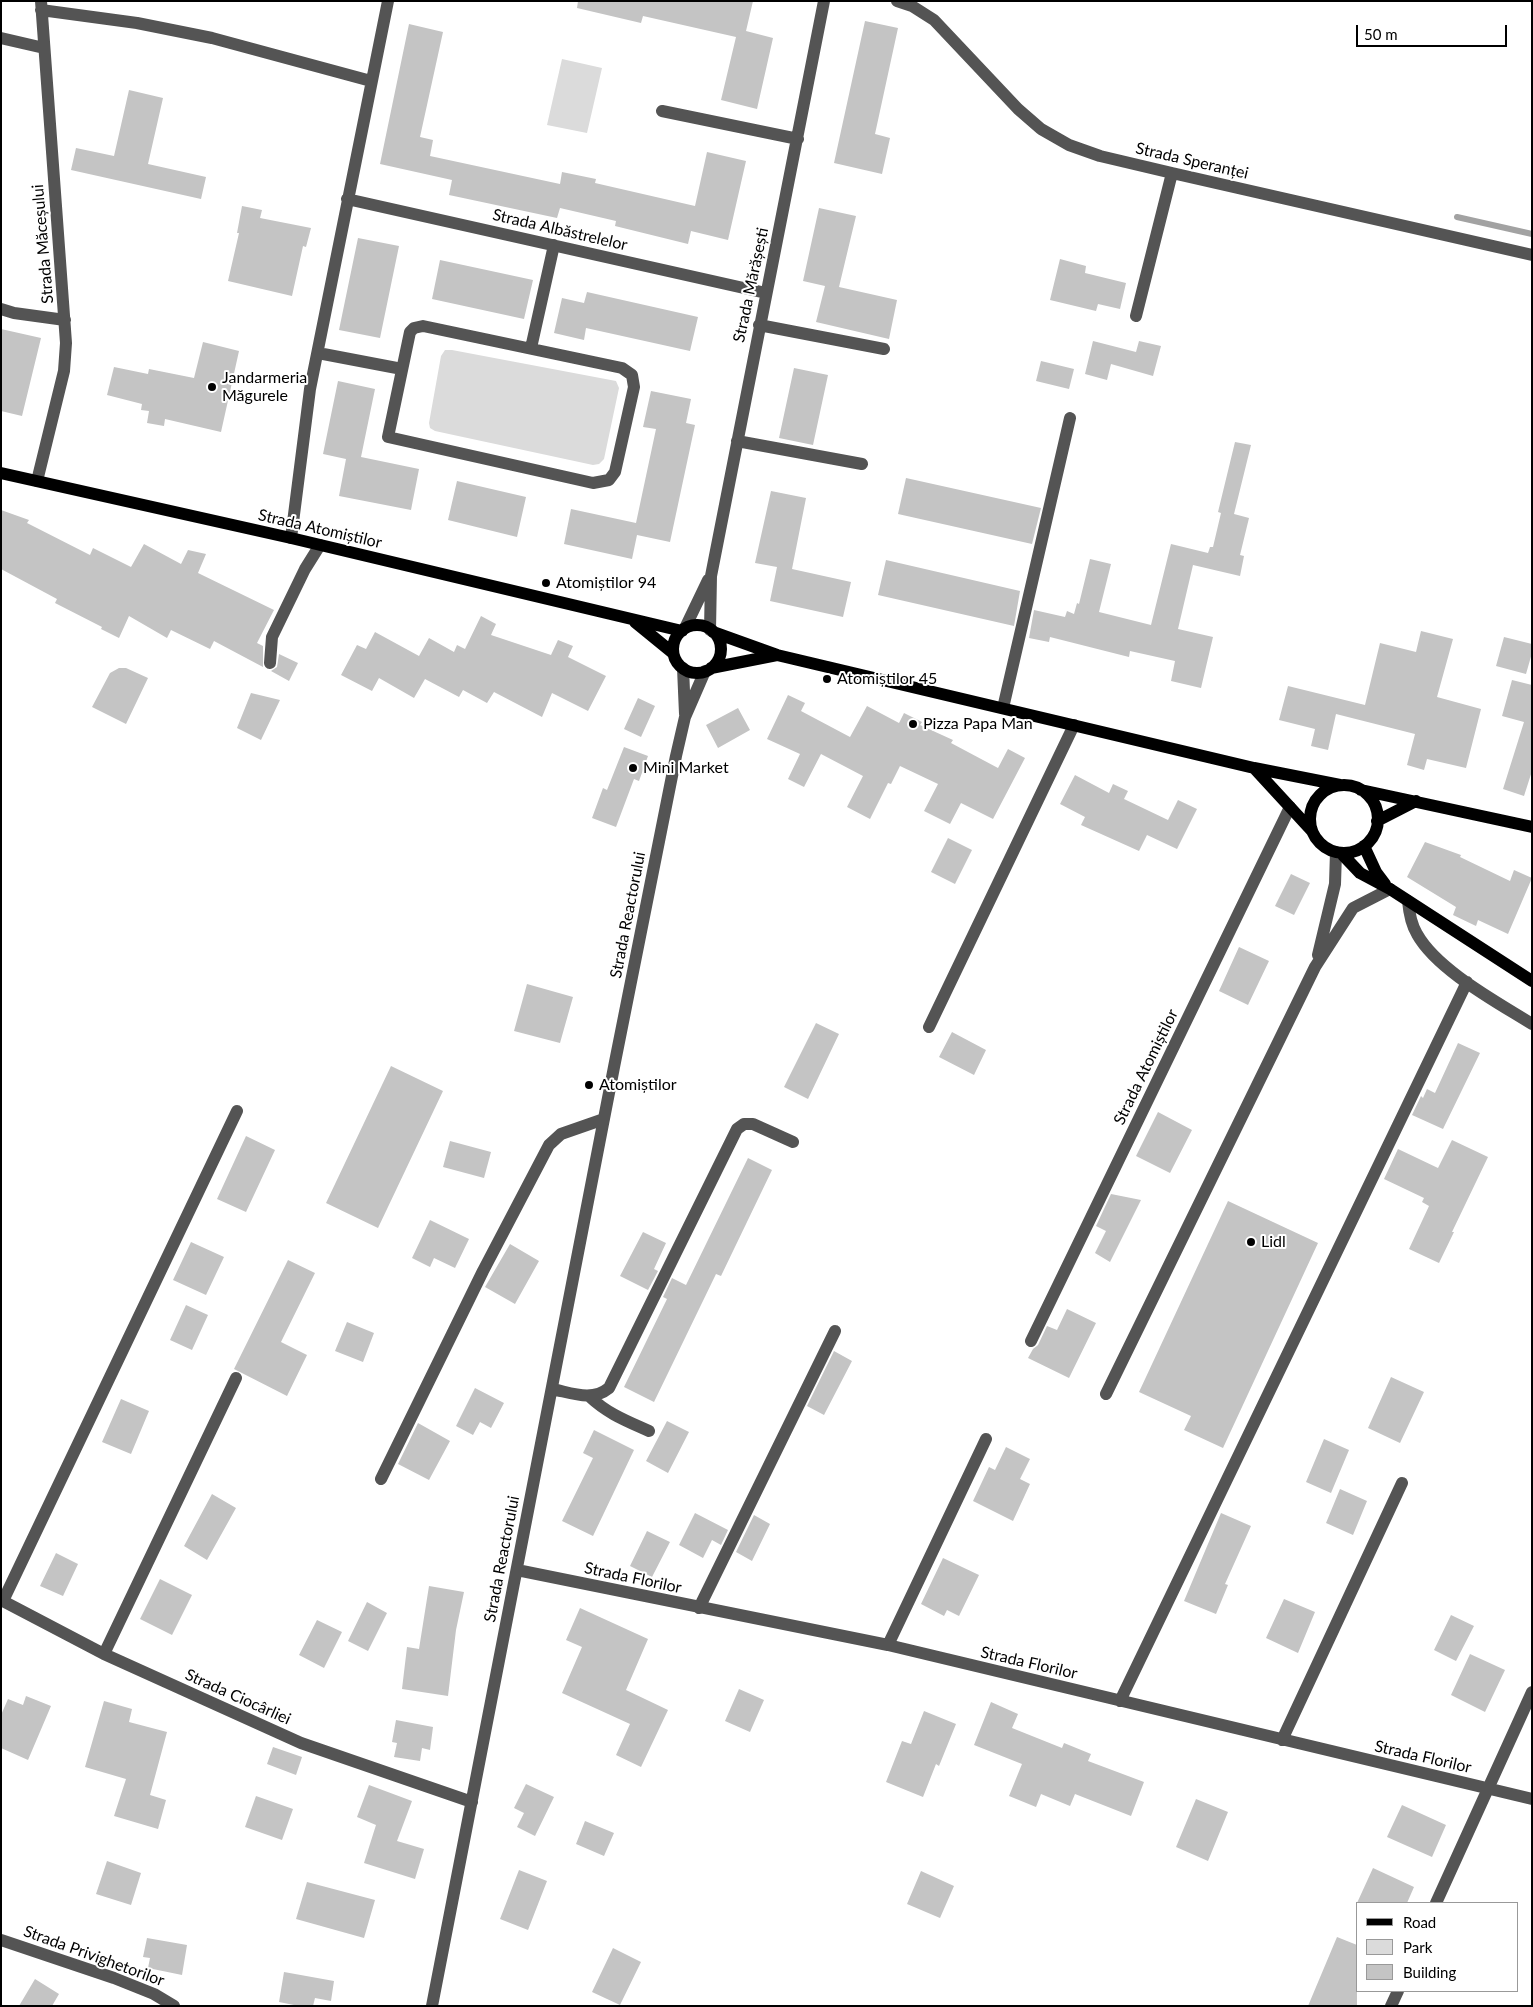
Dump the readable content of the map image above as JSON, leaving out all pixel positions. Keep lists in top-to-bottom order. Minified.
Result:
{"streets":{"main road":["Strada Atomiștilor"],"street":["Strada Speranței","Strada Albăstrelelor","Strada Măceșului","Strada Mărășești","Strada Reactorului","Strada Florilor","Strada Ciocârliei","Strada Privighetorilor"]},"crossings":[["Strada Albăstrelelor","Strada Mărășești"],["Strada Măceșului","Strada Atomiștilor"],["Strada Mărășești","Strada Atomiștilor"],["Strada Mărășești","Strada Reactorului"],["Strada Atomiștilor","Strada Reactorului"],["Strada Reactorului","Strada Florilor"],["Strada Reactorului","Strada Ciocârliei"]],"places":["Jandarmeria Măgurele","Atomiștilor 94","Atomiștilor 45","Pizza Papa Man","Mini Market","Atomiștilor","Lidl"],"legend":["Road","Park","Building"],"scale_bar":"50 m"}
